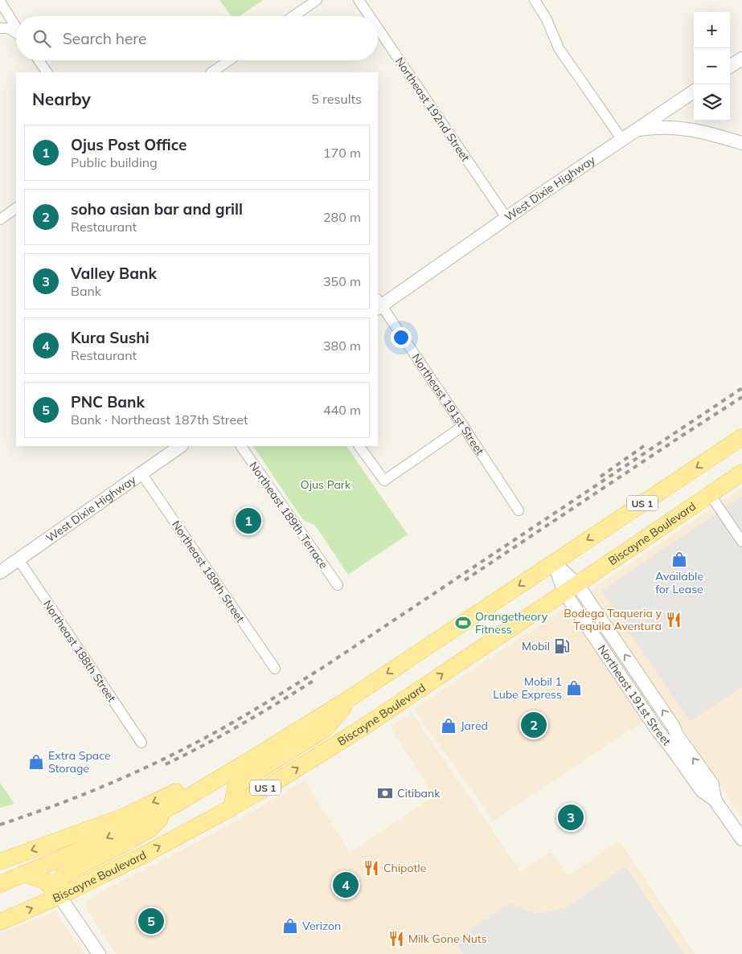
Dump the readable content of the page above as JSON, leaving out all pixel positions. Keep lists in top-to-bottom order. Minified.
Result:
{"streets":{"main road":["US 1","Biscayne Boulevard"],"street":["Northeast 192nd Street","West Dixie Highway","Northeast 191st Street","Northeast 189th Terrace","Northeast 189th Street","Northeast 188th Street"]},"crossings":[["Northeast 192nd Street","West Dixie Highway"],["West Dixie Highway","Northeast 191st Street"],["West Dixie Highway","Northeast 189th Street"],["West Dixie Highway","Northeast 188th Street"],["Northeast 191st Street","US 1"],["Northeast 191st Street","Biscayne Boulevard"]],"parks":["Ojus Park"],"places":{"shop":["Available for Lease","Mobil 1 Lube Express","Jared","Extra Space Storage","Verizon"],"restaurant":["Bodega Taqueria y Tequila Aventura","Chipotle","Milk Gone Nuts"],"sports":["Orangetheory Fitness"],"fuel station":["Mobil"],"bank":["Citibank"]},"page":{"map_buttons":["+","−"],"search":"Search here","heading":["Nearby","5 results"],"list":[{"mark":"1","name":"Ojus Post Office","note":"Public building","value":"170 m"},{"mark":"2","name":"soho asian bar and grill","note":"Restaurant","value":"280 m"},{"mark":"3","name":"Valley Bank","note":"Bank","value":"350 m"},{"mark":"4","name":"Kura Sushi","note":"Restaurant","value":"380 m"},{"mark":"5","name":"PNC Bank","note":"Bank · Northeast 187th Street","value":"440 m"}],"pins":["1","2","3","4","5"]}}
